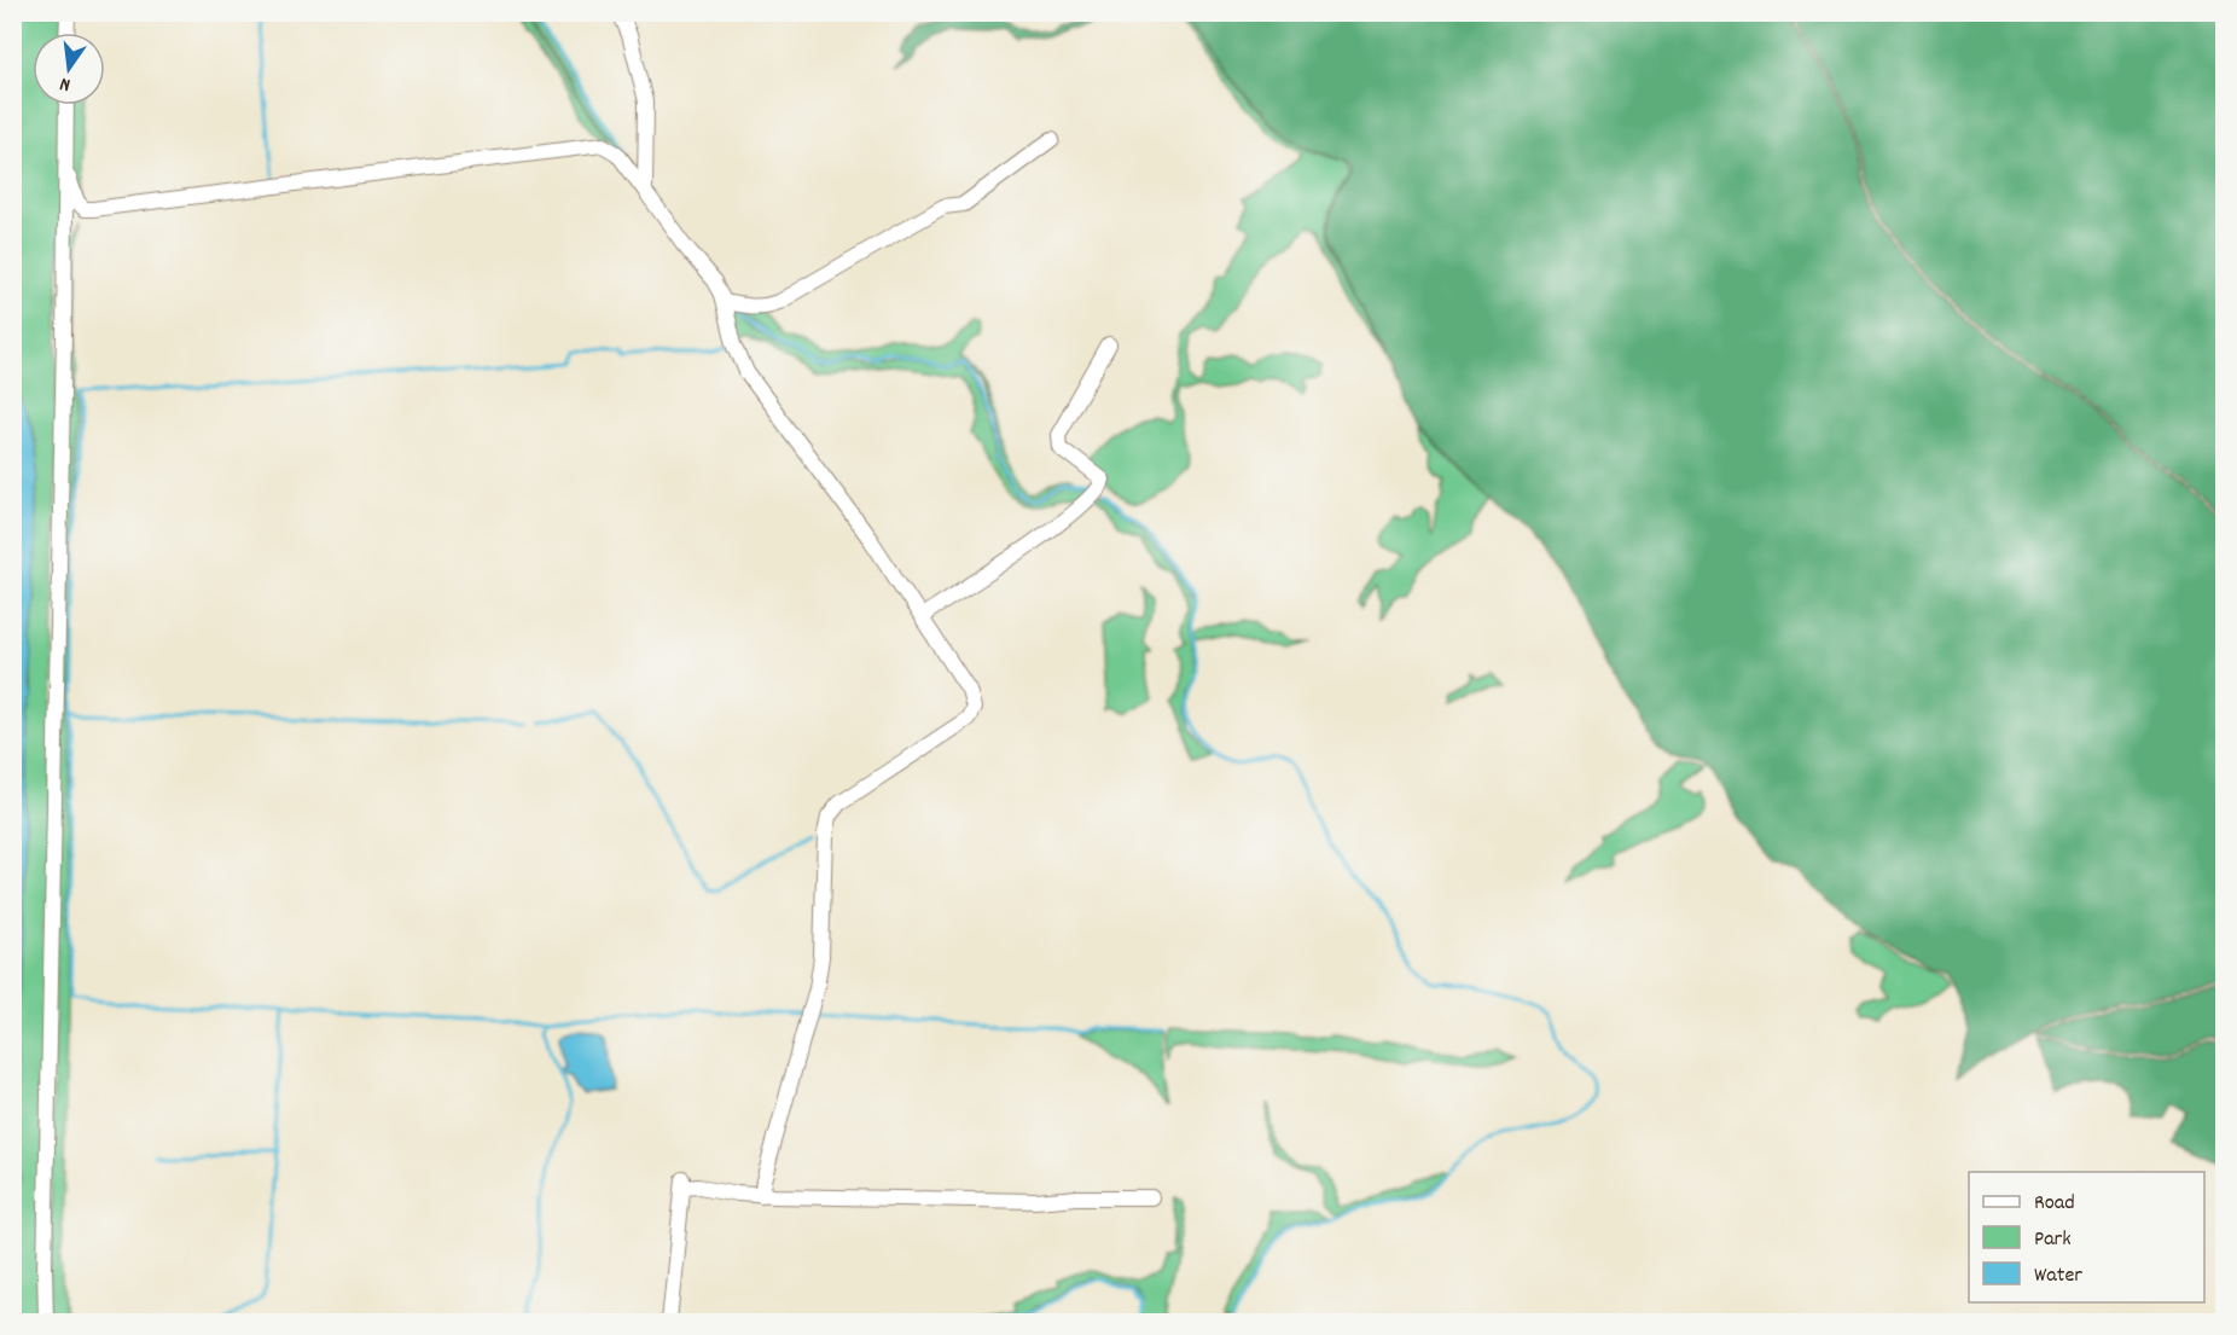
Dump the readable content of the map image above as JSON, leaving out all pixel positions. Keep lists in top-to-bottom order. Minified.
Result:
{"legend":["Road","Park","Water"],"north":"bottom"}
